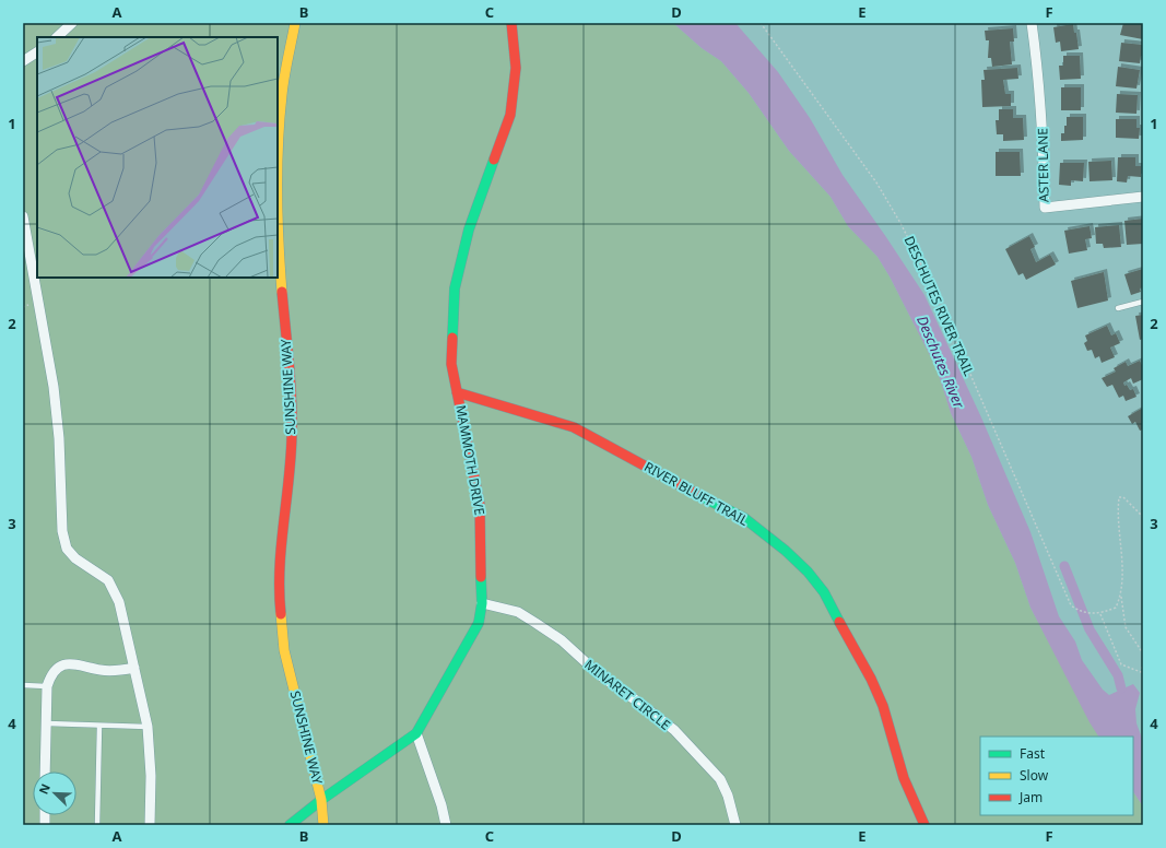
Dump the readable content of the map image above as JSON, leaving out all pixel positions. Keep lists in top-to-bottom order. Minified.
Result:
{"streets":{"street":["ASTER LANE","SUNSHINE WAY","MAMMOTH DRIVE","RIVER BLUFF TRAIL","MINARET CIRCLE"],"path":["DESCHUTES RIVER TRAIL"]},"crossings":[["SUNSHINE WAY","MAMMOTH DRIVE"],["MAMMOTH DRIVE","RIVER BLUFF TRAIL"],["MAMMOTH DRIVE","MINARET CIRCLE"]],"water":["Deschutes River"],"legend":["Fast","Slow","Jam"],"north":"top left","grid":{"columns":["A","B","C","D","E","F"],"rows":["1","2","3","4"]}}
